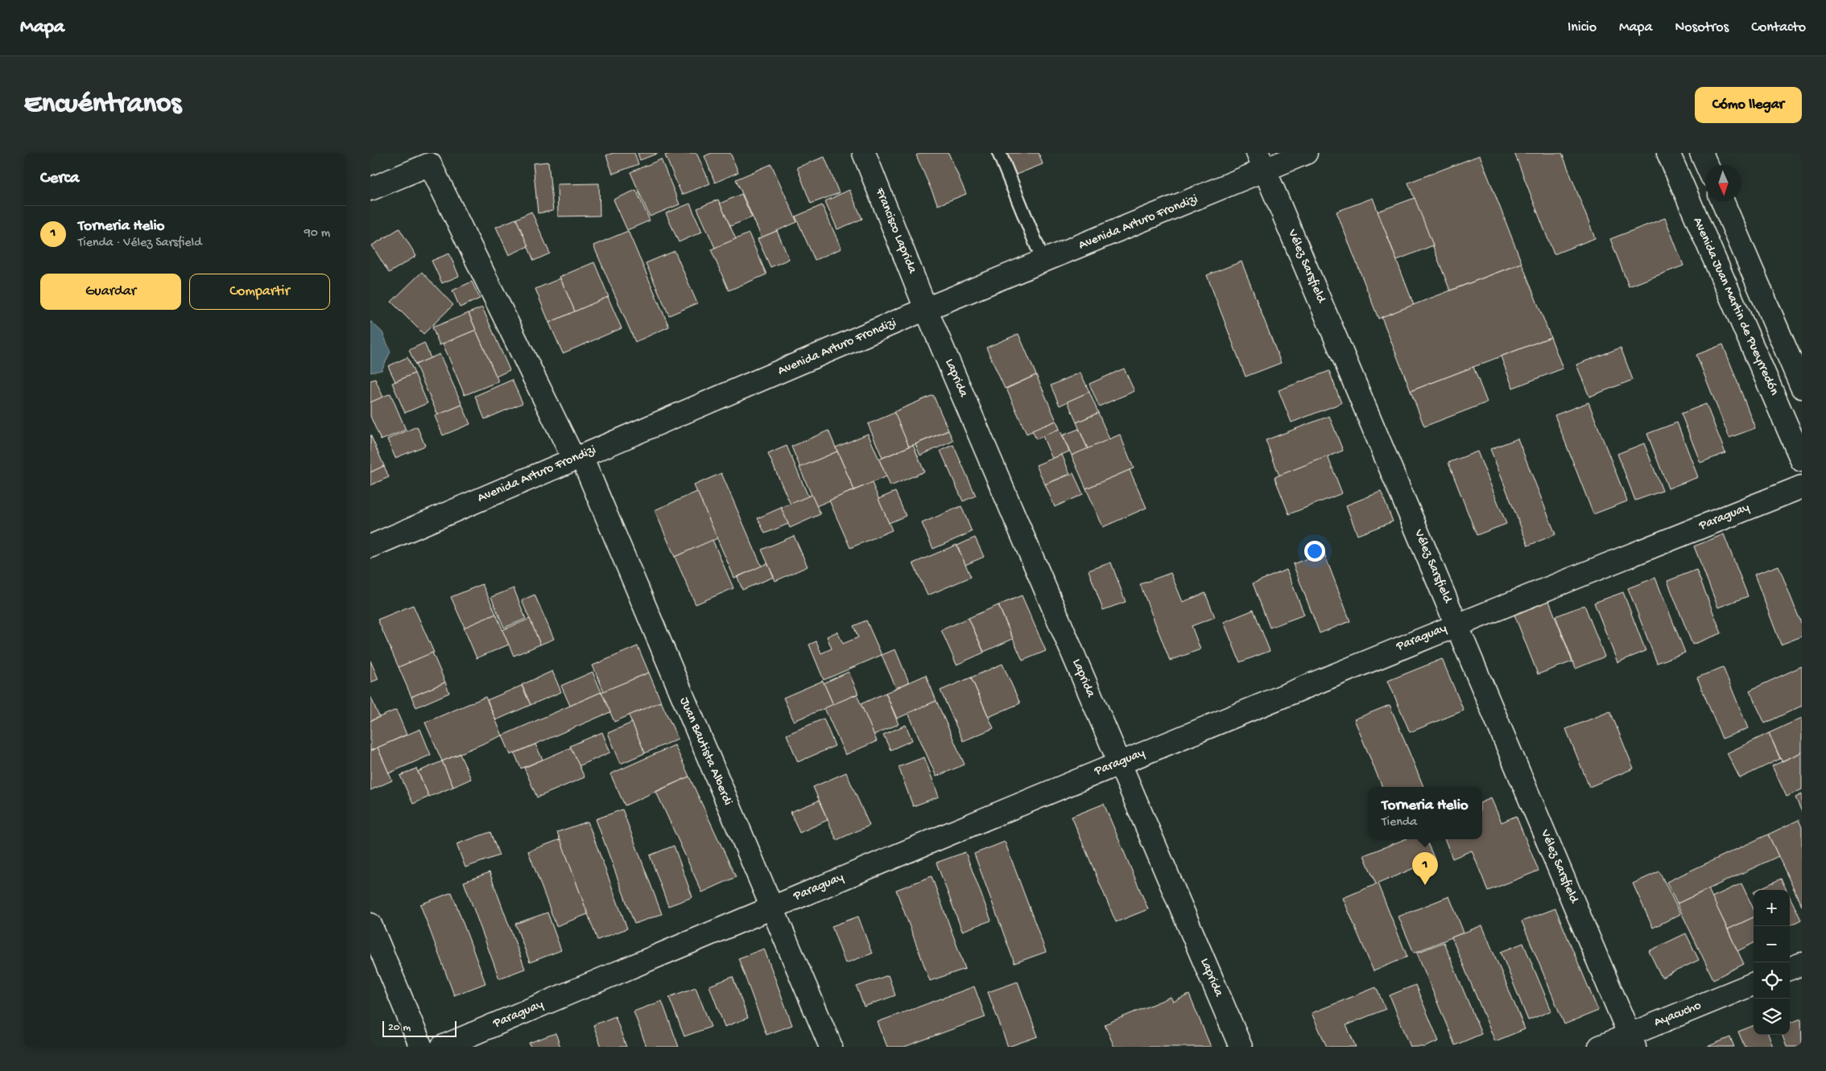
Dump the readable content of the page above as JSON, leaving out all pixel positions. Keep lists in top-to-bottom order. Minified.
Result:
{"streets":{"street":["Avenida Arturo Frondizi","Francisco Laprida","Vélez Sarsfield","Avenida Juan Martin de Pueyrredón","Laprida","Paraguay","Juan Bautista Alberdi","Ayacucho"]},"crossings":[["Avenida Arturo Frondizi","Francisco Laprida"],["Avenida Arturo Frondizi","Vélez Sarsfield"],["Avenida Arturo Frondizi","Laprida"],["Avenida Arturo Frondizi","Juan Bautista Alberdi"],["Francisco Laprida","Laprida"],["Vélez Sarsfield","Paraguay"],["Vélez Sarsfield","Ayacucho"],["Laprida","Paraguay"],["Paraguay","Juan Bautista Alberdi"]],"scale_bar":"20 m","north":"bottom","page":{"header":"Mapa","nav":["Inicio","Mapa","Nosotros","Contacto"],"buttons":["Cómo llegar",["Guardar","Compartir"]],"title":"Encuéntranos","heading":"Cerca","list":[{"mark":"1","name":"Torneria Helio","note":"Tienda · Vélez Sarsfield","value":"90 m"}],"popup":["Torneria Helio","Tienda"],"pins":"1","map_buttons":["+","−"],"scale":"20 m"}}
